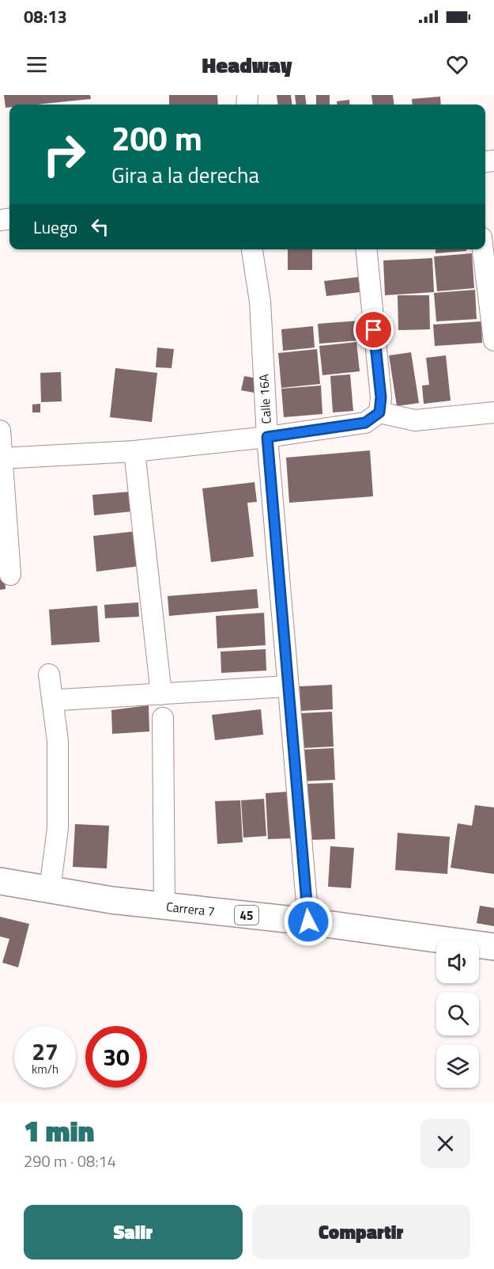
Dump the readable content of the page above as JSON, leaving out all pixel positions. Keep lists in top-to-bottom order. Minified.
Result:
{"streets":{"main road":["Carrera 7","45"],"street":["Calle 16A"]},"crossings":[["Calle 16A","Carrera 7"]],"page":{"status":"08:13","header":"Headway","turn":["200 m","Gira a la derecha"],"then":"Luego","speed":"27 km/h","limit":"30","heading":["1 min","290 m · 08:14"],"buttons":["Salir","Compartir"]}}
